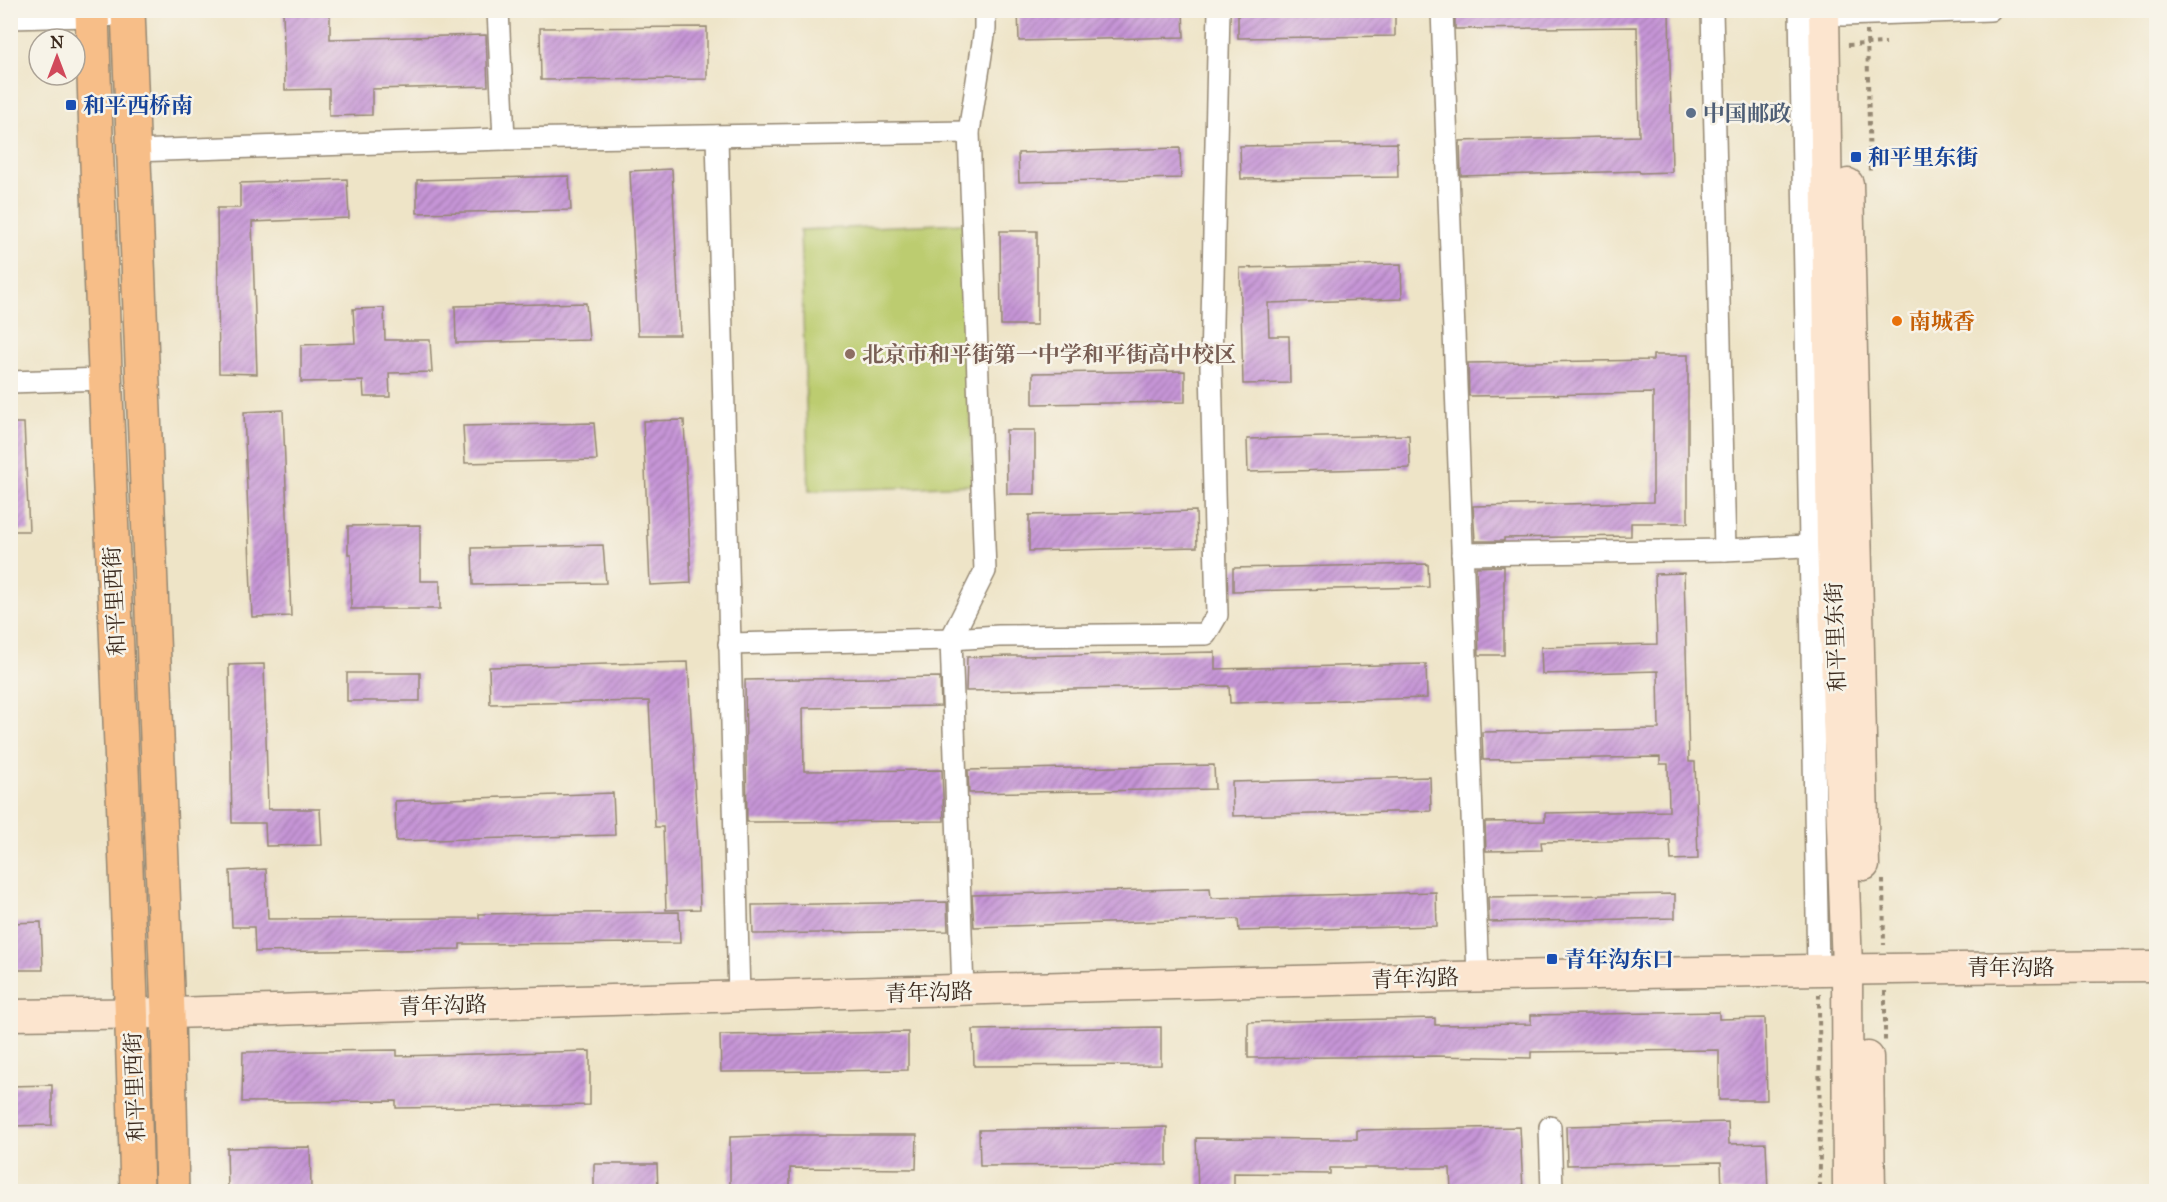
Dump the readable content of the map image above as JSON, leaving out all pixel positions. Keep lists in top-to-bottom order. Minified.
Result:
{"streets":{"main road":["和平里西街"],"street":["和平里东街","青年沟路"]},"crossings":[["和平里西街","青年沟路"],["和平里东街","青年沟路"]],"places":{"transit":["和平西桥南","和平里东街","青年沟东口"],"other":["中国邮政","南城香","北京市和平街第一中学和平街高中校区"]},"north":"top"}
